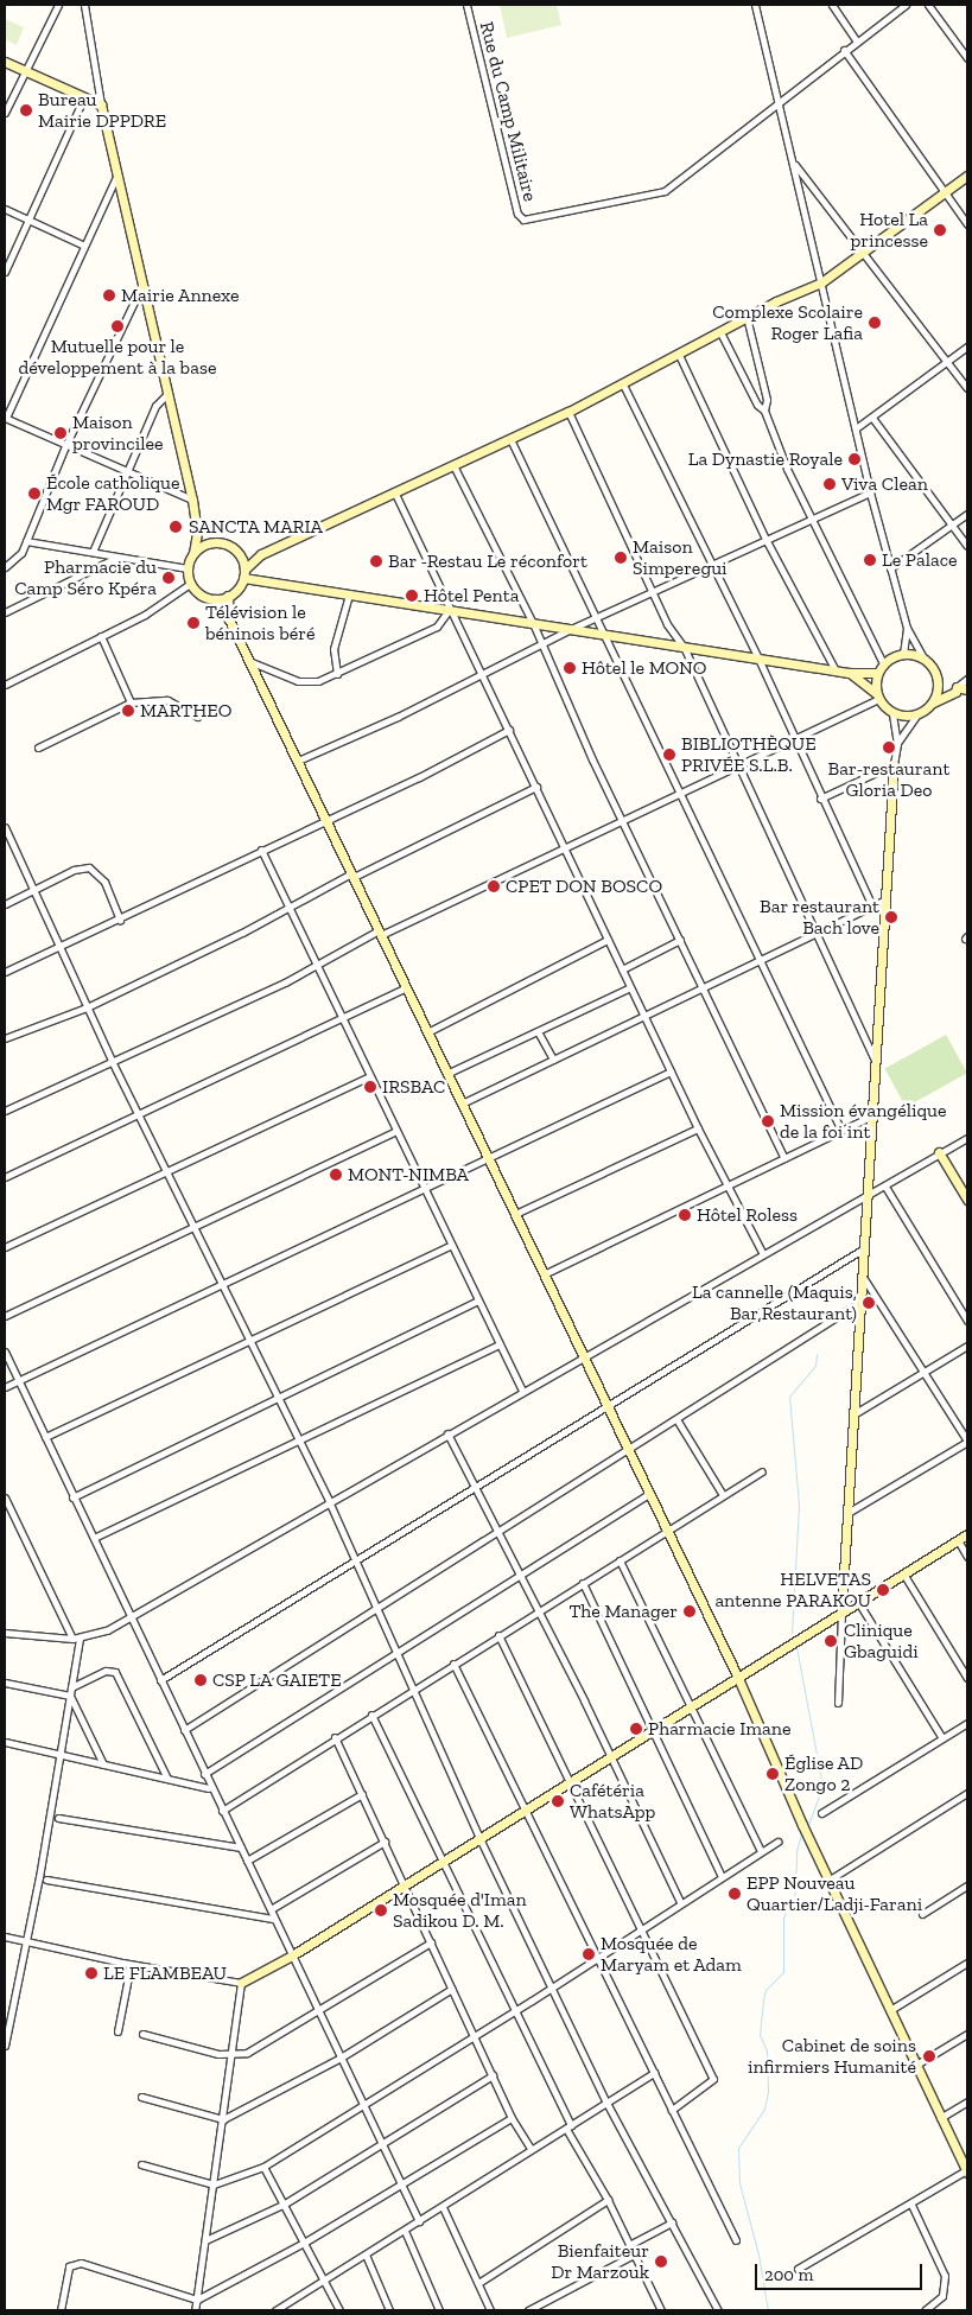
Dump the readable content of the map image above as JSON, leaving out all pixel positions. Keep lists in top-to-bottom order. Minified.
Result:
{"streets":{"street":["Rue du Camp Militaire"]},"places":["Bureau Mairie DPPDRE","Hotel La princesse","Mairie Annexe","Complexe Scolaire Roger Lafia","Mutuelle pour le développement à la base","Maison provincilee","La Dynastie Royale","Viva Clean","École catholique Mgr FAROUD","SANCTA MARIA","Maison Simperegui","Le Palace","Bar -Restau Le réconfort","Pharmacie du Camp Séro Kpéra","Hôtel Penta","Télévision le béninois béré","Hôtel le MONO","MARTHEO","Bar-restaurant Gloria Deo","BIBLIOTHÈQUE PRIVÉE S.L.B.","CPET DON BOSCO","Bar restaurant Bach love","IRSBAC","Mission évangélique de la foi int","MONT-NIMBA","Hôtel Roless","La cannelle (Maquis, Bar,Restaurant)","HELVETAS antenne PARAKOU","The Manager","Clinique Gbaguidi","CSP LA GAIETE","Pharmacie Imane","Église AD Zongo 2","Cafétéria WhatsApp","EPP Nouveau Quartier/Ladji-Farani","Mosquée d'Iman Sadikou D. M.","Mosquée de Maryam et Adam","LE FLAMBEAU","Cabinet de soins infirmiers Humanité","Bienfaiteur Dr Marzouk"],"scale_bar":"200 m"}
